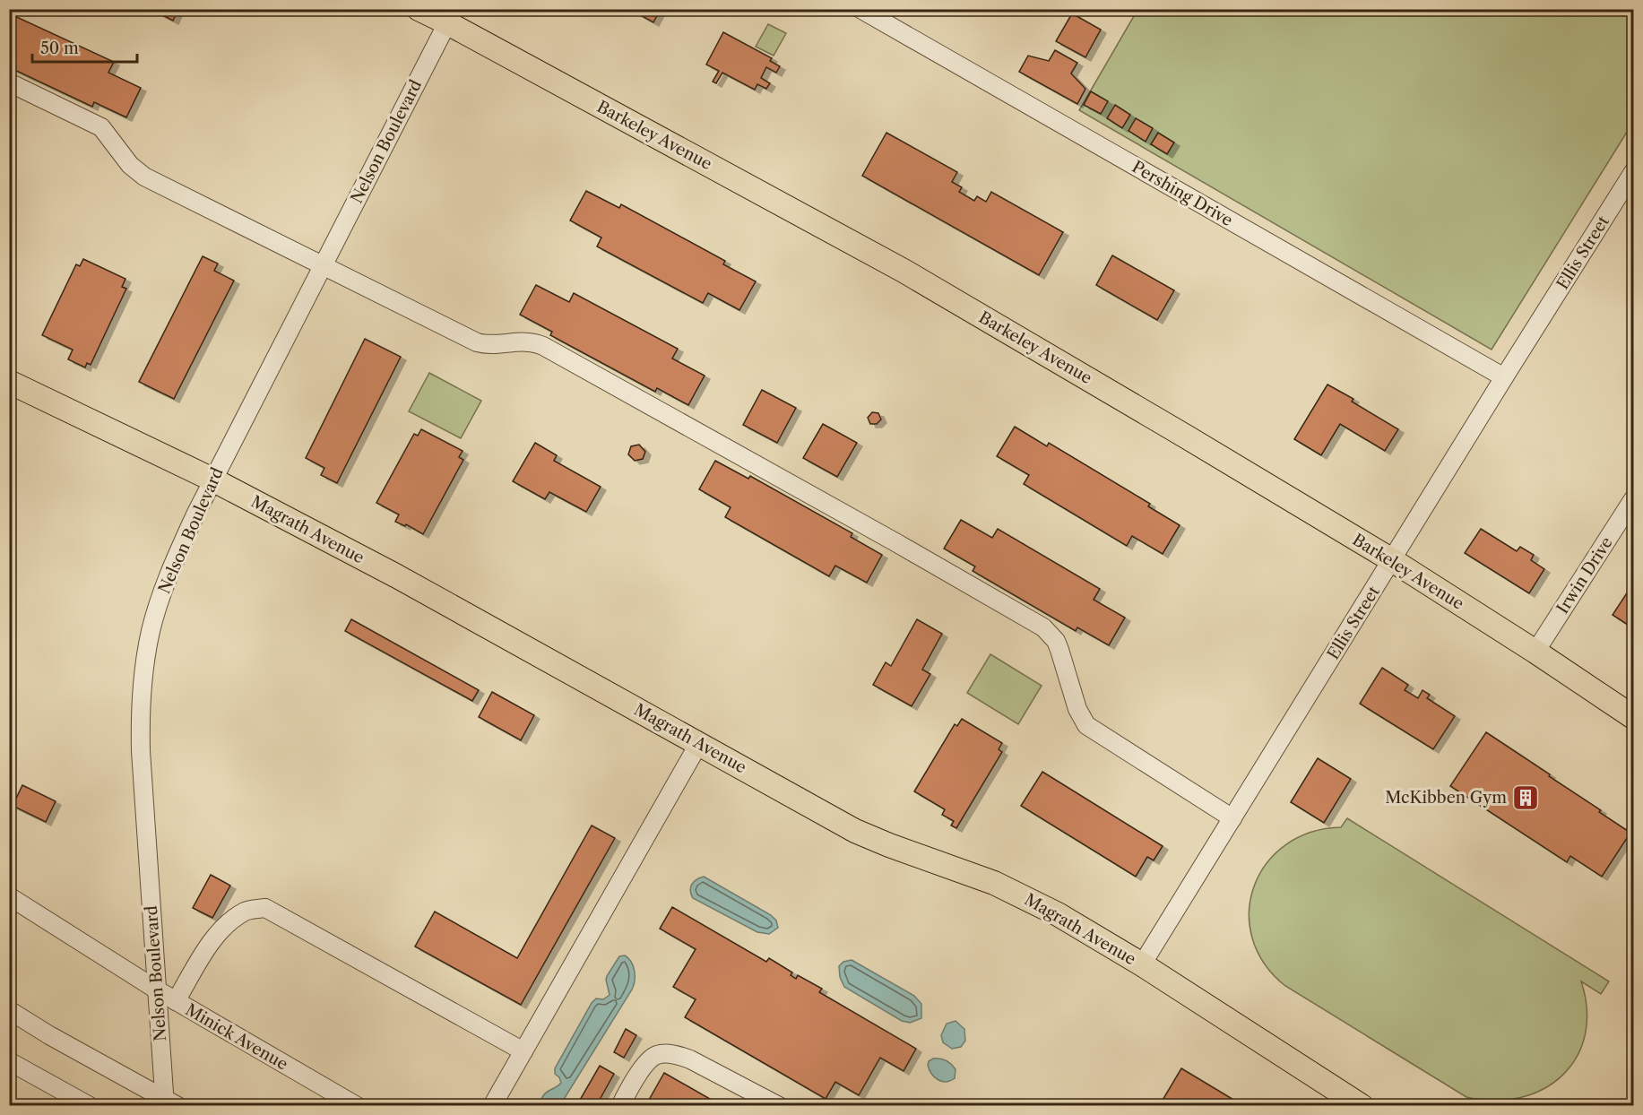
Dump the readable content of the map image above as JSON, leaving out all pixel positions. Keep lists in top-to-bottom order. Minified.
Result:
{"streets":{"main road":["Barkeley Avenue","Magrath Avenue"],"street":["Nelson Boulevard","Pershing Drive","Ellis Street","Irwin Drive","Minick Avenue"]},"crossings":[["Barkeley Avenue","Nelson Boulevard"],["Barkeley Avenue","Ellis Street"],["Barkeley Avenue","Irwin Drive"],["Nelson Boulevard","Magrath Avenue"],["Nelson Boulevard","Minick Avenue"],["Pershing Drive","Ellis Street"],["Ellis Street","Magrath Avenue"]],"places":{"building":["McKibben Gym"]},"scale_bar":"50 m"}
